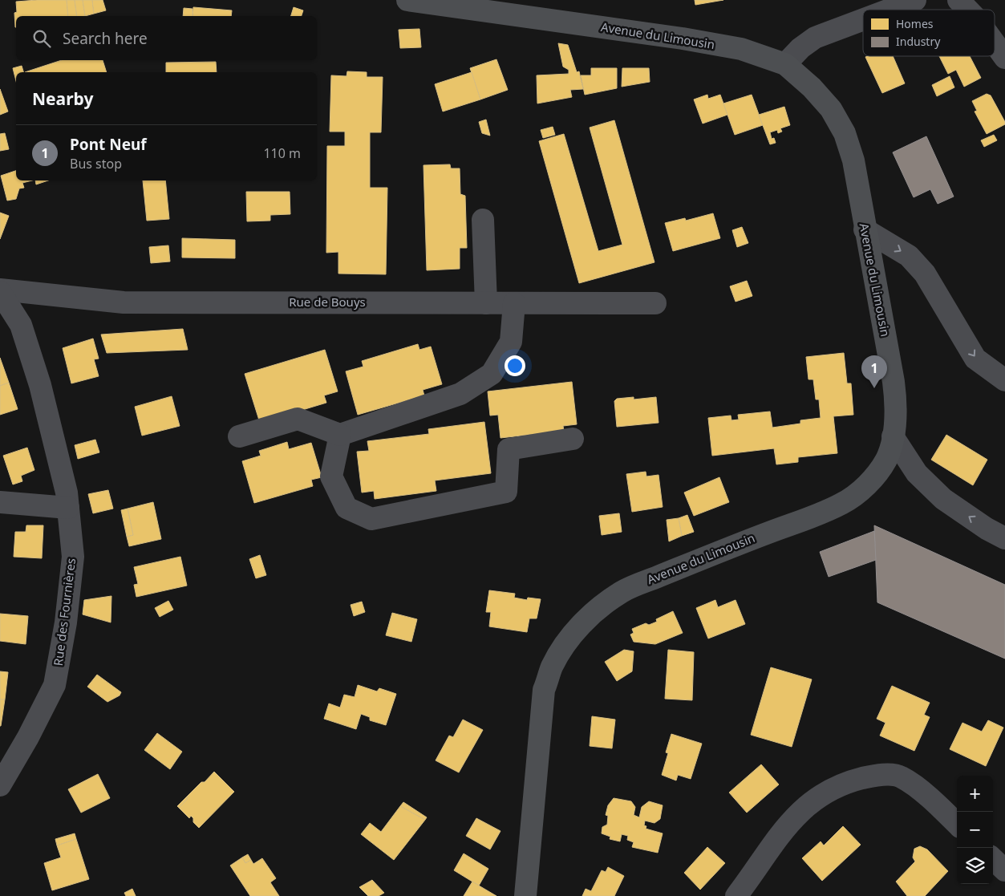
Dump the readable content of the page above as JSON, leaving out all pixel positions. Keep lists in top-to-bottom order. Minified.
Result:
{"streets":{"main road":["Avenue du Limousin"],"street":["Rue de Bouys","Rue des Fournières"]},"crossings":[["Rue de Bouys","Rue des Fournières"]],"legend":["Homes","Industry"],"page":{"search":"Search here","heading":"Nearby","list":[{"mark":"1","name":"Pont Neuf","note":"Bus stop","value":"110 m"}],"pins":"1","map_buttons":["+","−"]}}
